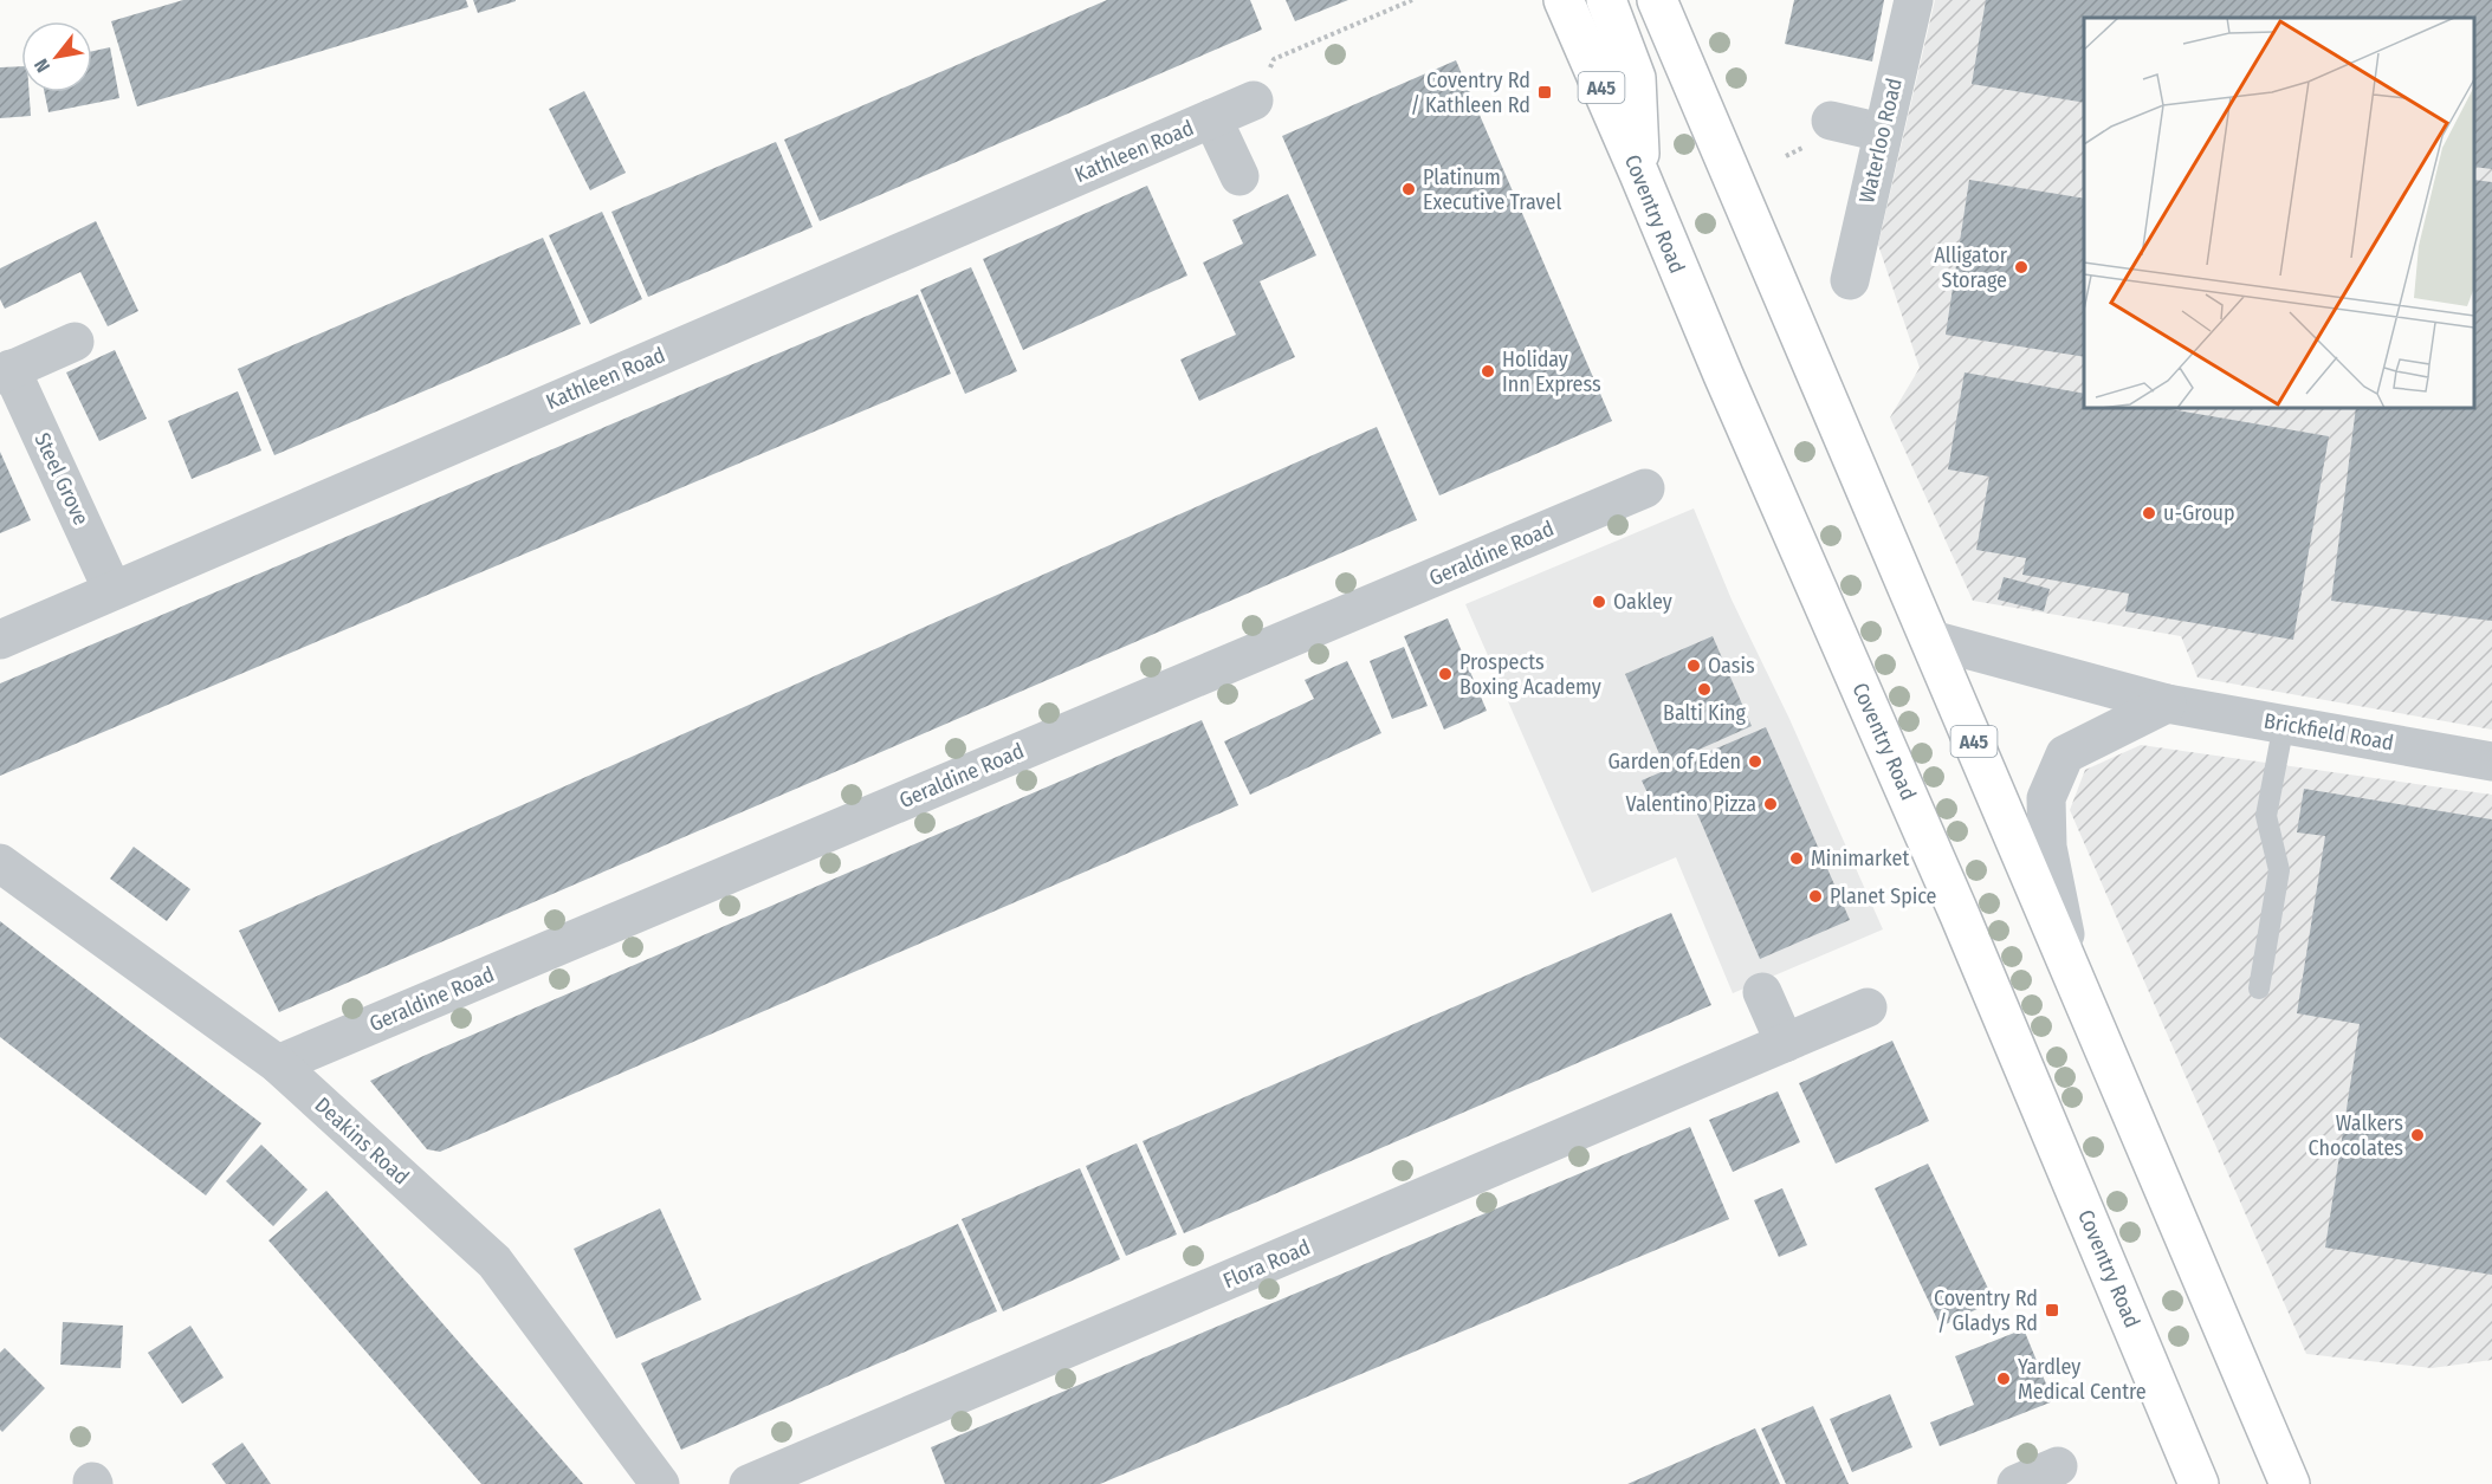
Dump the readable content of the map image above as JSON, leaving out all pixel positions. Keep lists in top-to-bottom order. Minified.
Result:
{"streets":{"highway":["A45","Coventry Road"],"street":["Waterloo Road","Kathleen Road","Steel Grove","Geraldine Road","Brickfield Road","Deakins Road","Flora Road"]},"crossings":[["A45","Brickfield Road"],["Kathleen Road","Steel Grove"],["Geraldine Road","Deakins Road"]],"places":{"transit":["Coventry Rd / Kathleen Rd","Coventry Rd / Gladys Rd"],"other":["Platinum Executive Travel","Alligator Storage","Holiday Inn Express","u-Group","Oakley","Oasis","Prospects Boxing Academy","Balti King","Garden of Eden","Valentino Pizza","Minimarket","Planet Spice","Walkers Chocolates","Yardley Medical Centre"]},"north":"bottom left"}
